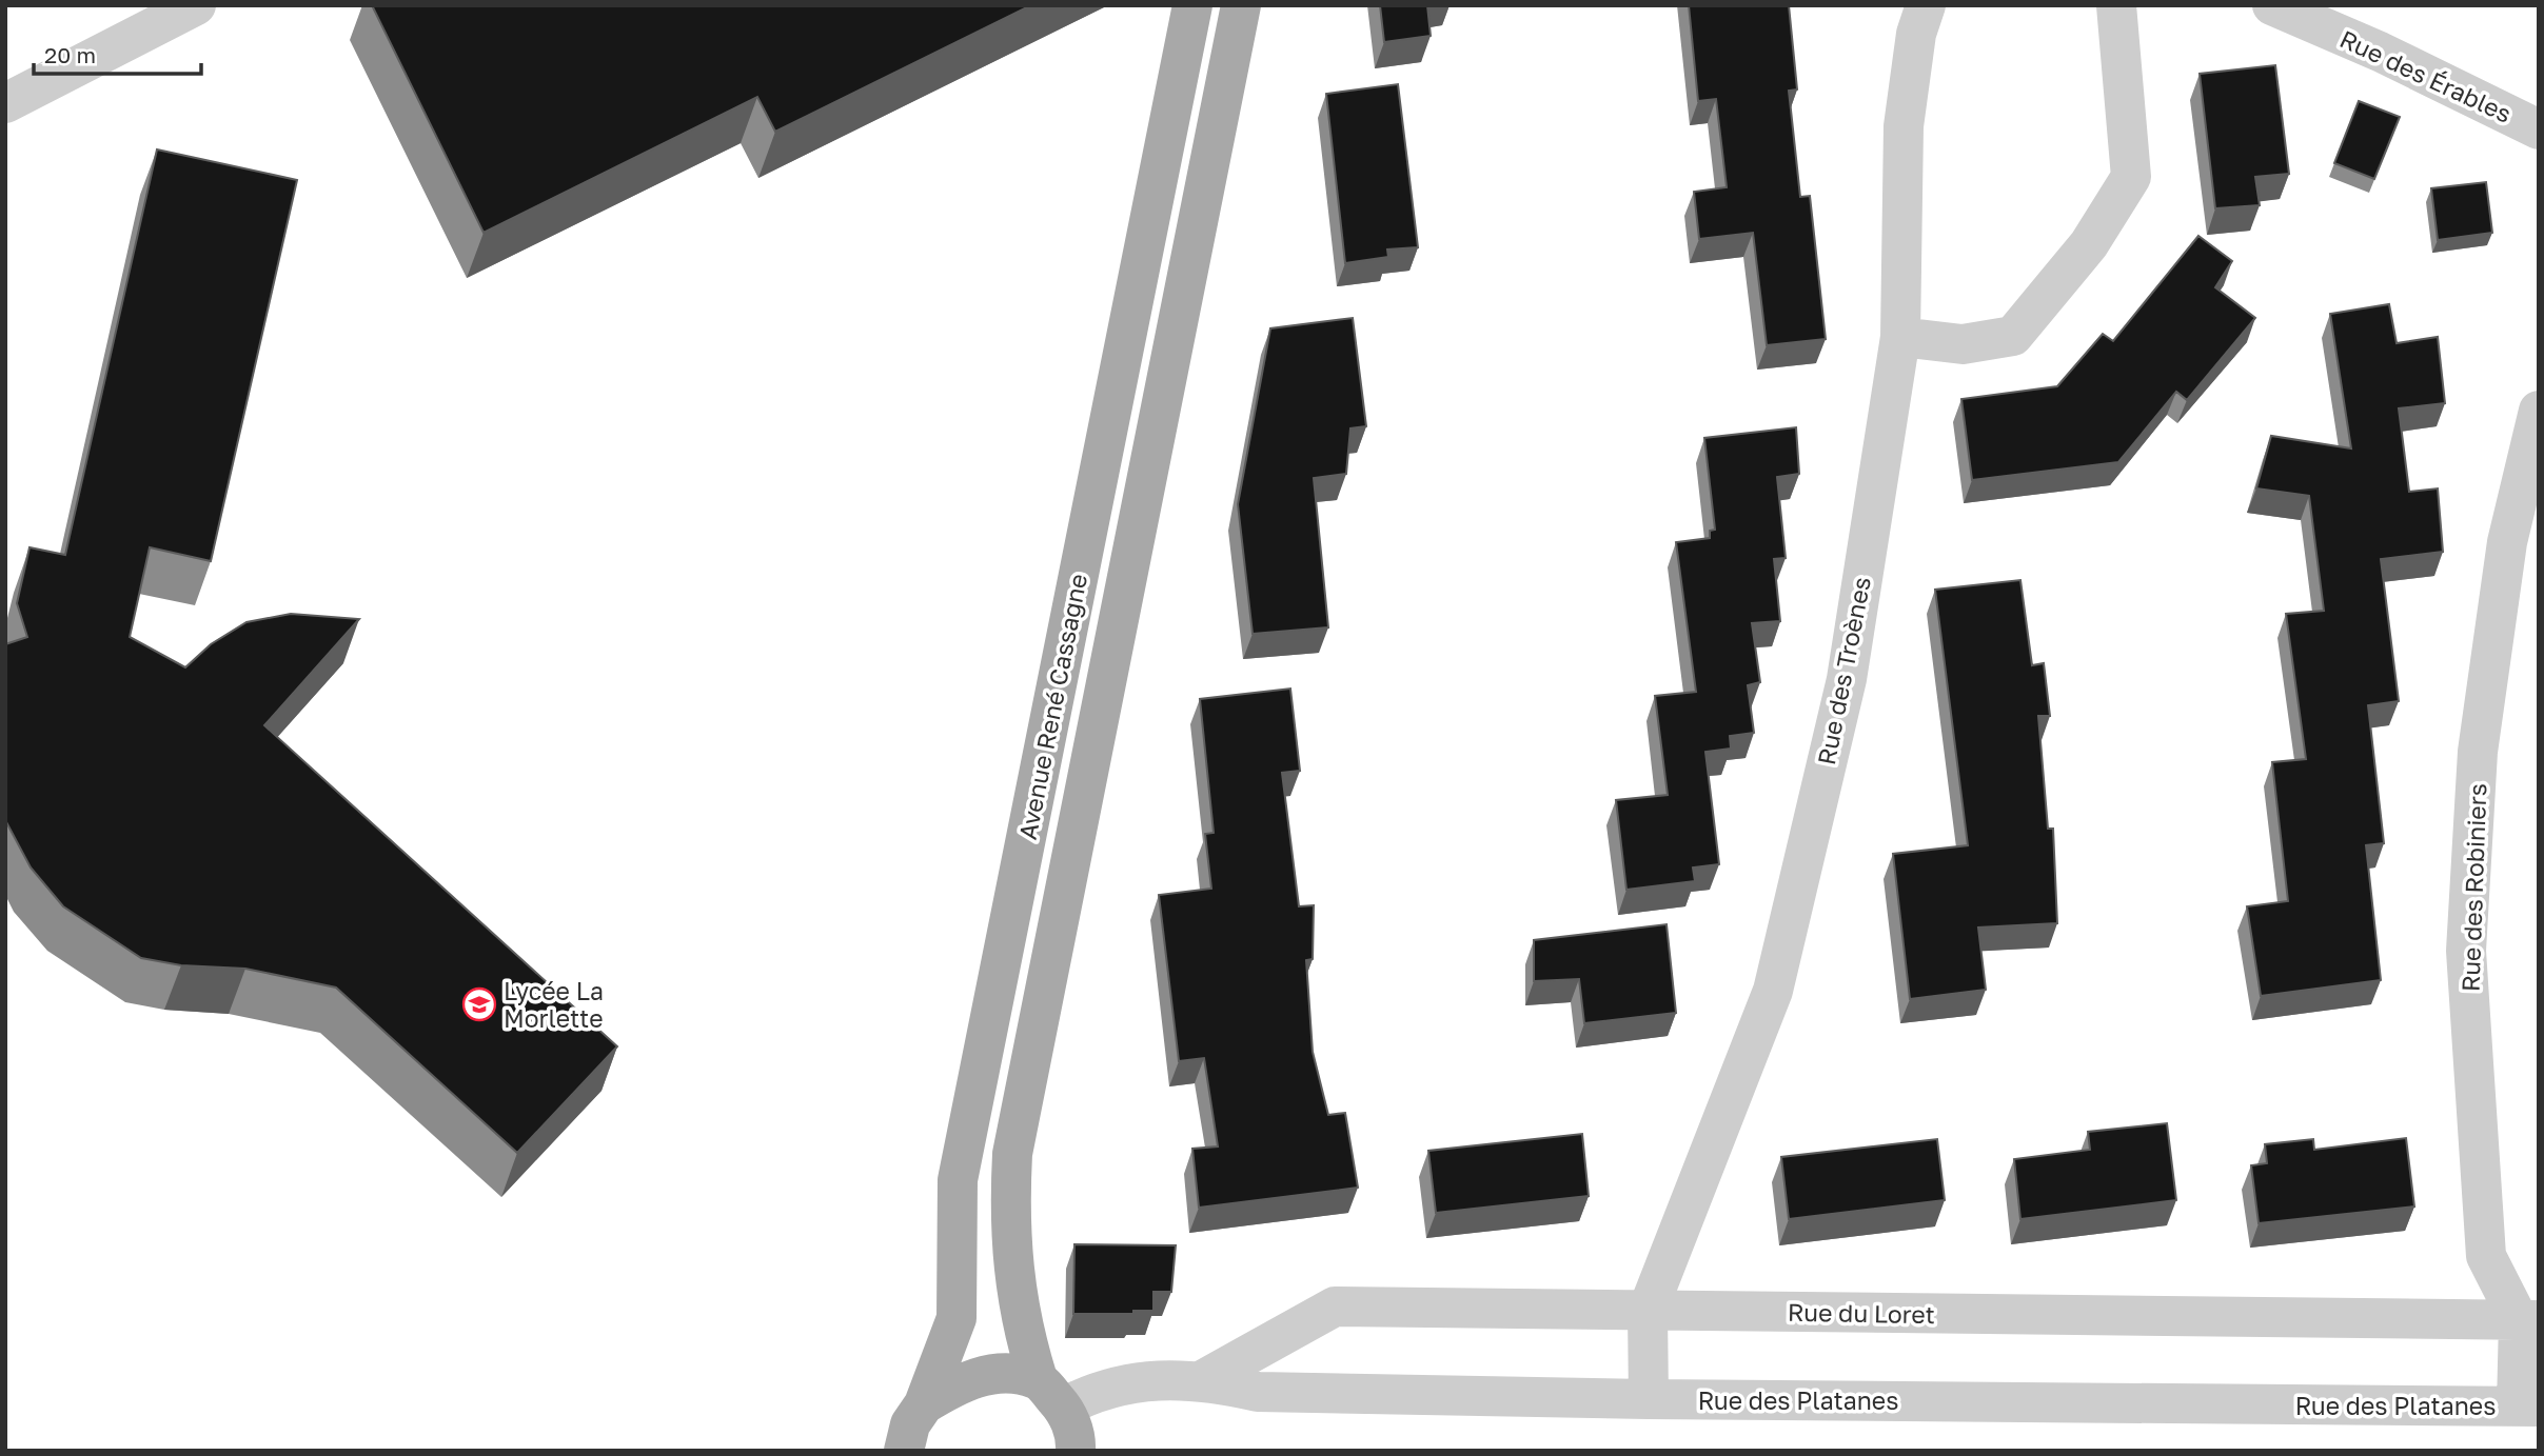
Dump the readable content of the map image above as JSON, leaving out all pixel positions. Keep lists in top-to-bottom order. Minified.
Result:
{"streets":{"main road":["Avenue René Cassagne"],"street":["Rue des Érables","Rue des Troènes","Rue des Robiniers","Rue du Loret","Rue des Platanes"]},"crossings":[["Rue des Troènes","Rue du Loret"],["Avenue René Cassagne","Rue des Platanes"],["Rue des Robiniers","Rue du Loret"],["Rue des Robiniers","Rue des Platanes"],["Rue du Loret","Rue des Platanes"]],"places":{"school or university":["Lycée La Morlette"]},"scale_bar":"20 m"}
